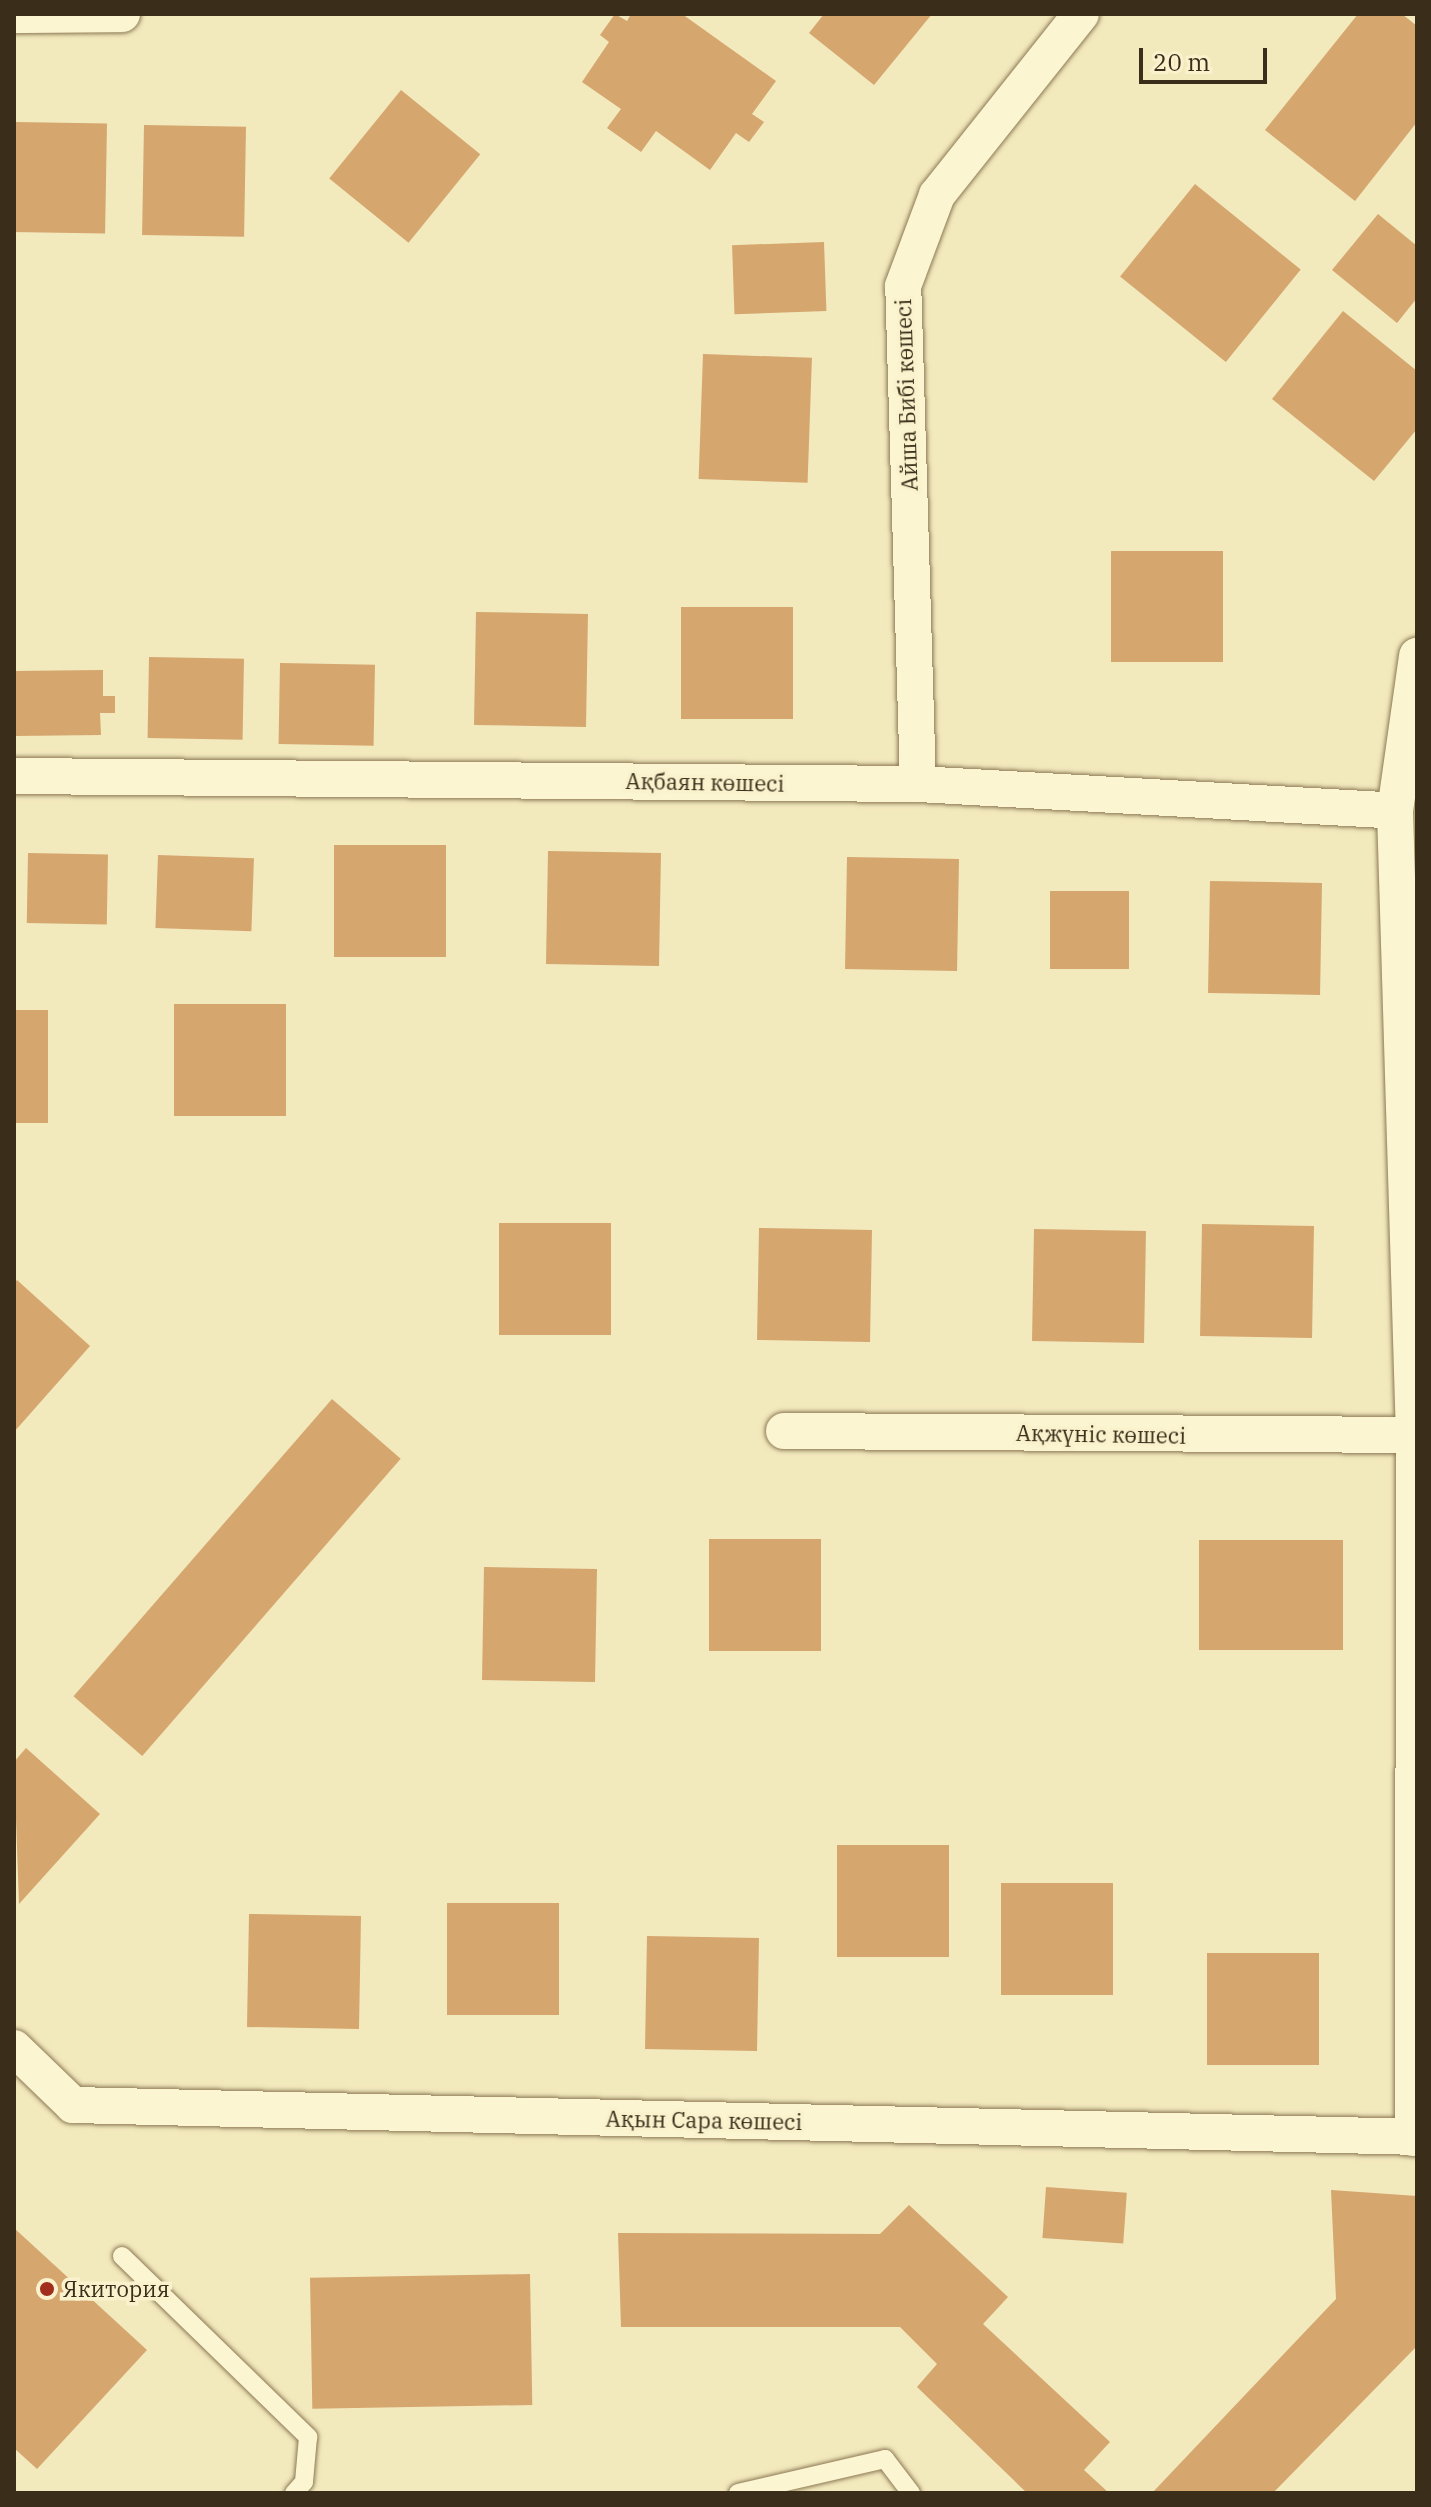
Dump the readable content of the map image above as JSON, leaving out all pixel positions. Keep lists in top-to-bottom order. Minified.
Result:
{"streets":{"street":["Айша Бибі көшесі","Ақбаян көшесі","Ақжүніс көшесі","Ақын Сара көшесі"]},"crossings":[["Айша Бибі көшесі","Ақбаян көшесі"]],"places":["Якитория"],"scale_bar":"20 m"}
